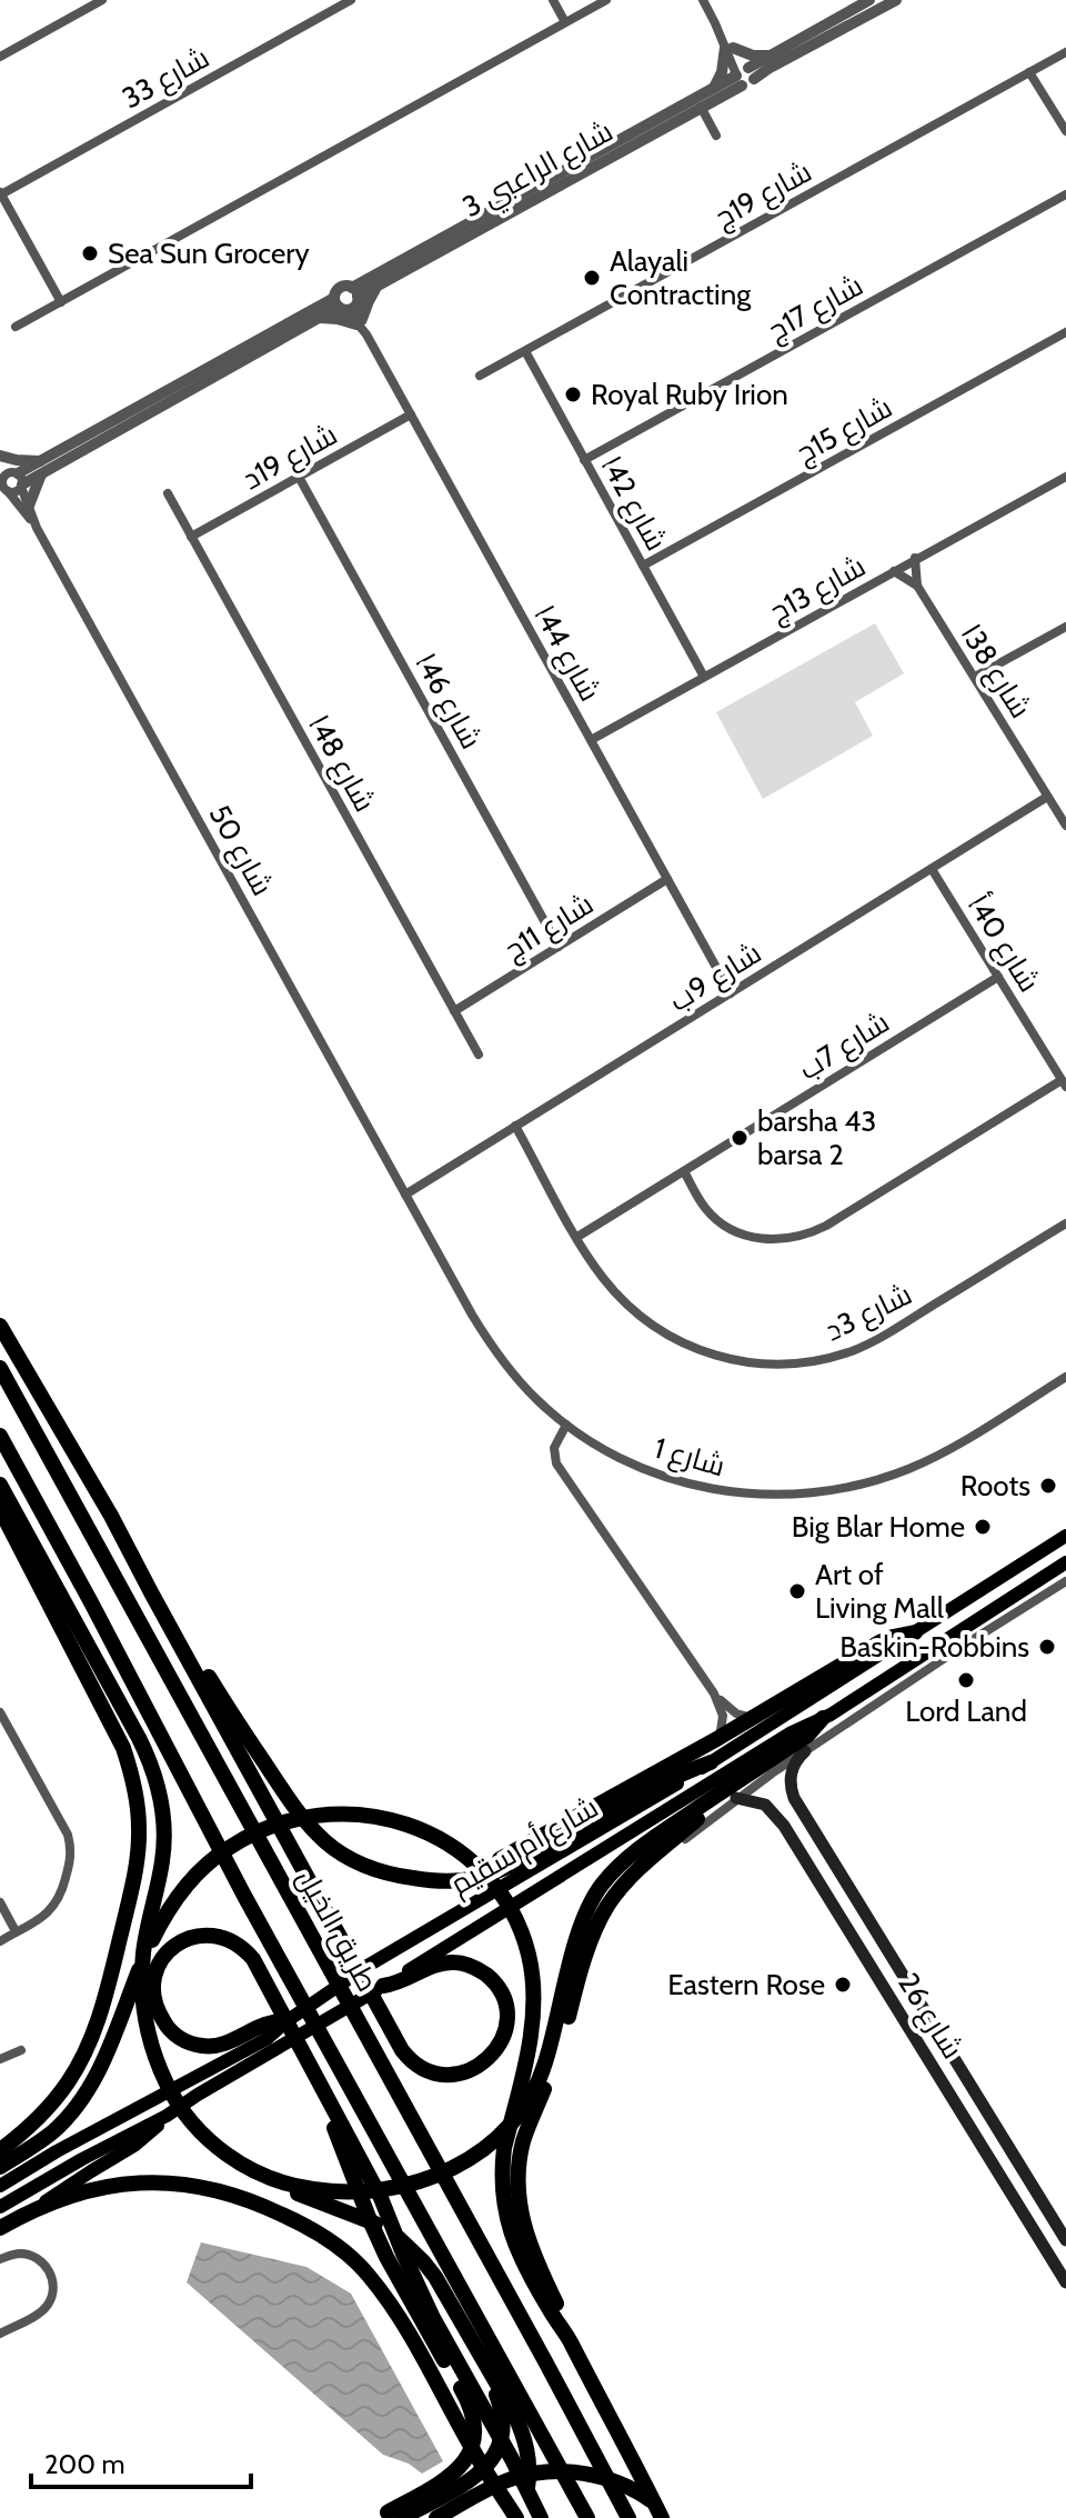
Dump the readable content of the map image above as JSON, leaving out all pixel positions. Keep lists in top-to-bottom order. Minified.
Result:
{"streets":{"highway":["طريق الخيل"],"main road":["شارع أم سقيم","شارع 26"],"street":["شارع 33","شارع الراعبي 3","شارع 19ج","شارع 17ج","شارع 15ج","شارع 19د","شارع 42ا","شارع 13ج","شارع 44ا","شارع 38ا","شارع 46ا","شارع 48ا","شارع 50","شارع 11ج","شارع 40أ","شارع 9ب","شارع 7ب","شارع 3د","شارع 1"]},"crossings":[["شارع الراعبي 3","شارع 44ا"],["شارع الراعبي 3","شارع 50"],["شارع 19ج","شارع 42ا"],["شارع 17ج","شارع 42ا"],["شارع 15ج","شارع 42ا"],["شارع 19د","شارع 44ا"],["شارع 19د","شارع 46ا"],["شارع 19د","شارع 48ا"],["شارع 42ا","شارع 13ج"],["شارع 13ج","شارع 44ا"],["شارع 13ج","شارع 38ا"],["شارع 44ا","شارع 11ج"],["شارع 44ا","شارع 9ب"],["شارع 38ا","شارع 9ب"],["شارع 46ا","شارع 11ج"],["شارع 48ا","شارع 11ج"],["شارع 50","شارع 9ب"],["شارع 50","شارع 1"],["شارع 40أ","شارع 9ب"],["شارع 40أ","شارع 7ب"],["شارع 9ب","شارع 3د"],["شارع 9ب","شارع 1"],["شارع 7ب","شارع 3د"]],"places":["Sea Sun Grocery","Alayali Contracting","Royal Ruby Irion","barsha 43 barsa 2","Roots","Big Blar Home","Art of Living Mall","Baskin-Robbins","Lord Land","Eastern Rose"],"scale_bar":"200 m"}
